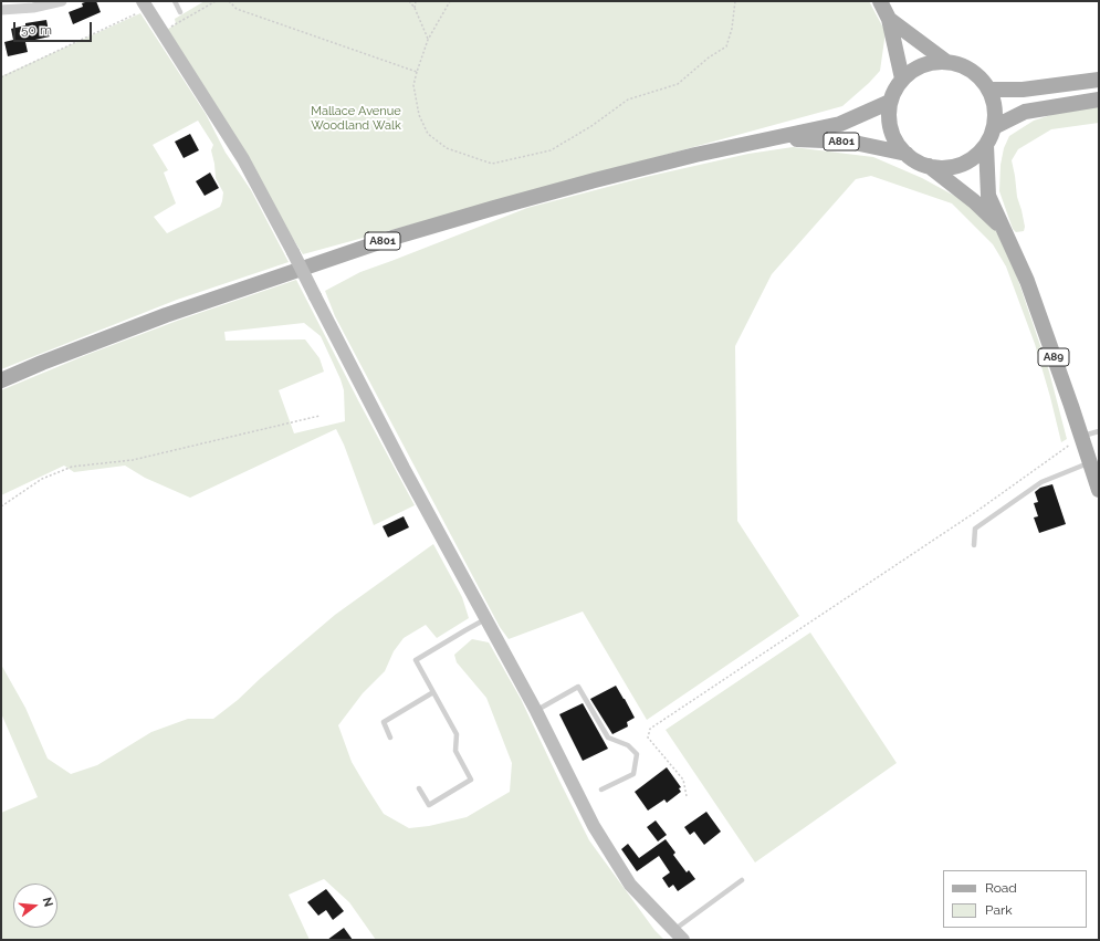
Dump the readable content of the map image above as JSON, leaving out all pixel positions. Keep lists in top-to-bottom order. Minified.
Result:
{"streets":{"main road":["A801","A89"]},"crossings":[["A801","A89"]],"parks":["Mallace Avenue Woodland Walk"],"legend":["Road","Park"],"scale_bar":"50 m","north":"right"}
